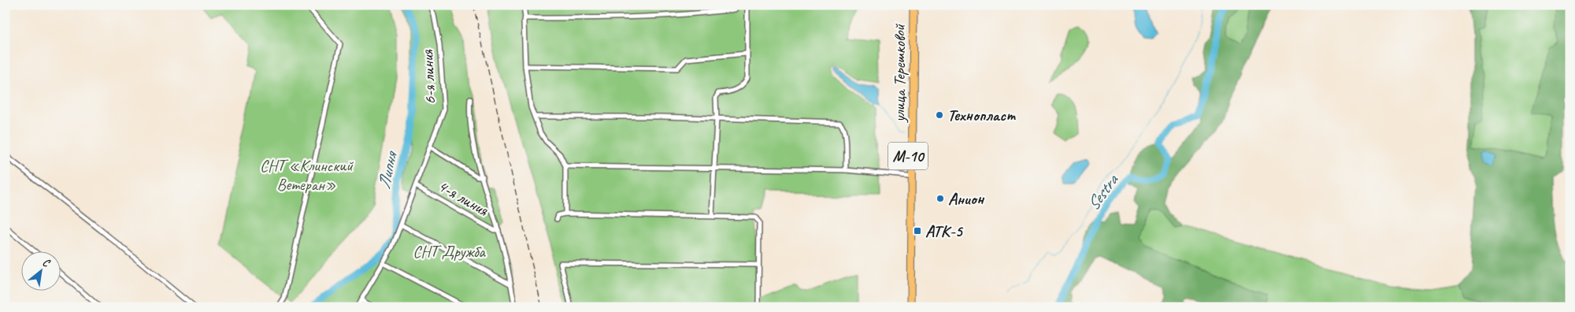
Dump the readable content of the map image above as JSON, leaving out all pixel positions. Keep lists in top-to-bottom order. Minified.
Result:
{"streets":{"highway":["улица Терешковой","М-10"],"street":["6-я линия","4-я линия"]},"crossings":[["6-я линия","4-я линия"]],"water":["Липня","Sestra"],"parks":["СНТ «Клинский Ветеран»","СНТ Дружба"],"places":{"other":["Технопласт","Анион"],"transit":["АТК-5"]},"north":"top right"}
